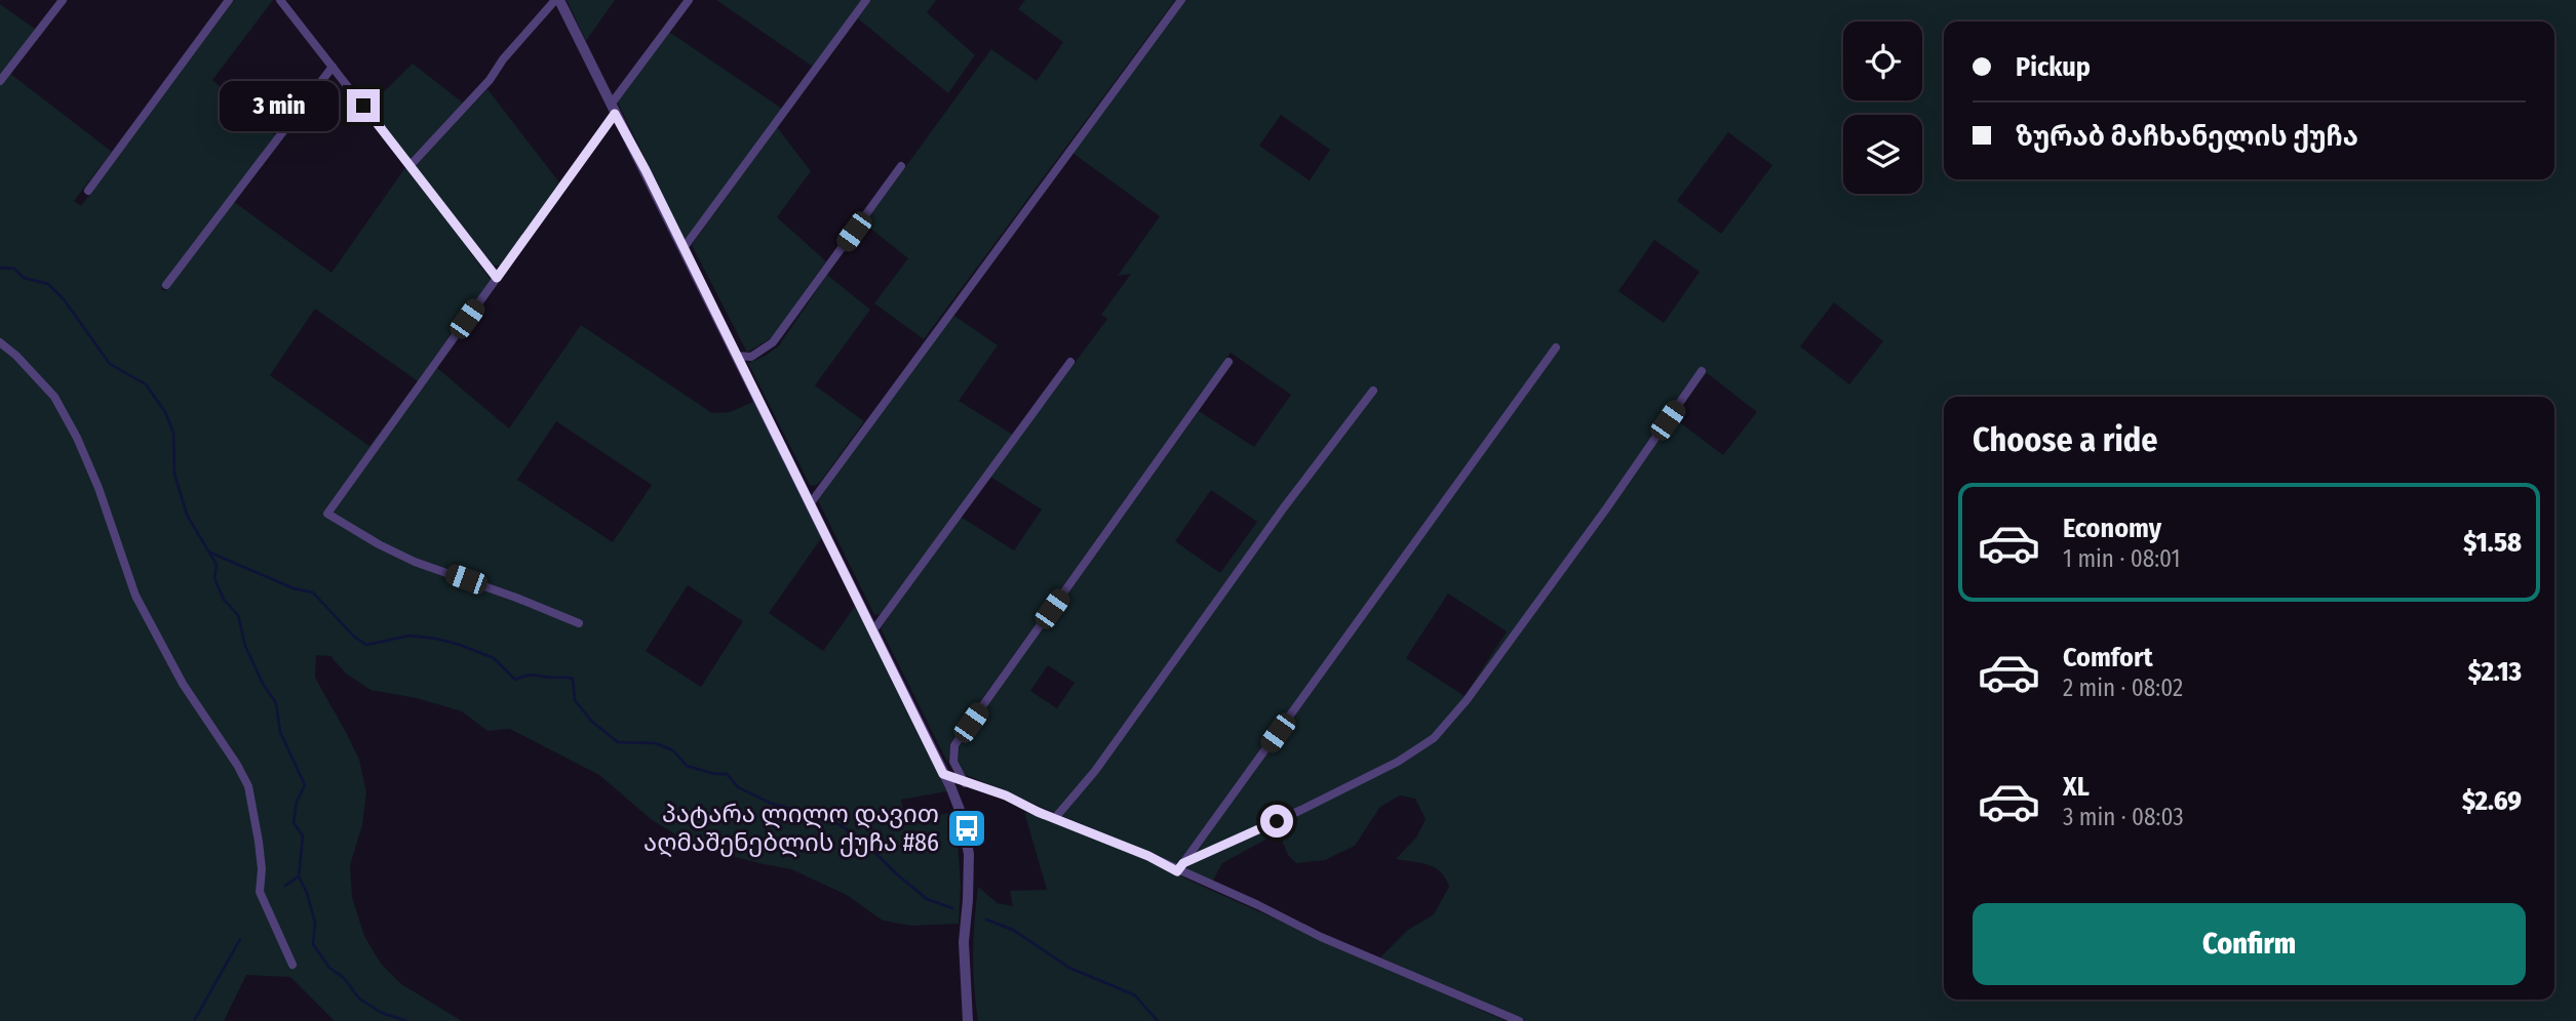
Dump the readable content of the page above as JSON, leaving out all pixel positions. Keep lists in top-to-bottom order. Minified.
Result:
{"places":{"bus stop":["პატარა ლილო დავით აღმაშენებლის ქუჩა #86"]},"page":{"banner":["Pickup","ზურაბ მაჩხანელის ქუჩა"],"bubble":"3 min","heading":"Choose a ride","list":[{"name":"Economy","note":"1 min · 08:01","value":"$1.58"},{"name":"Comfort","note":"2 min · 08:02","value":"$2.13"},{"name":"XL","note":"3 min · 08:03","value":"$2.69"}],"buttons":"Confirm"}}
